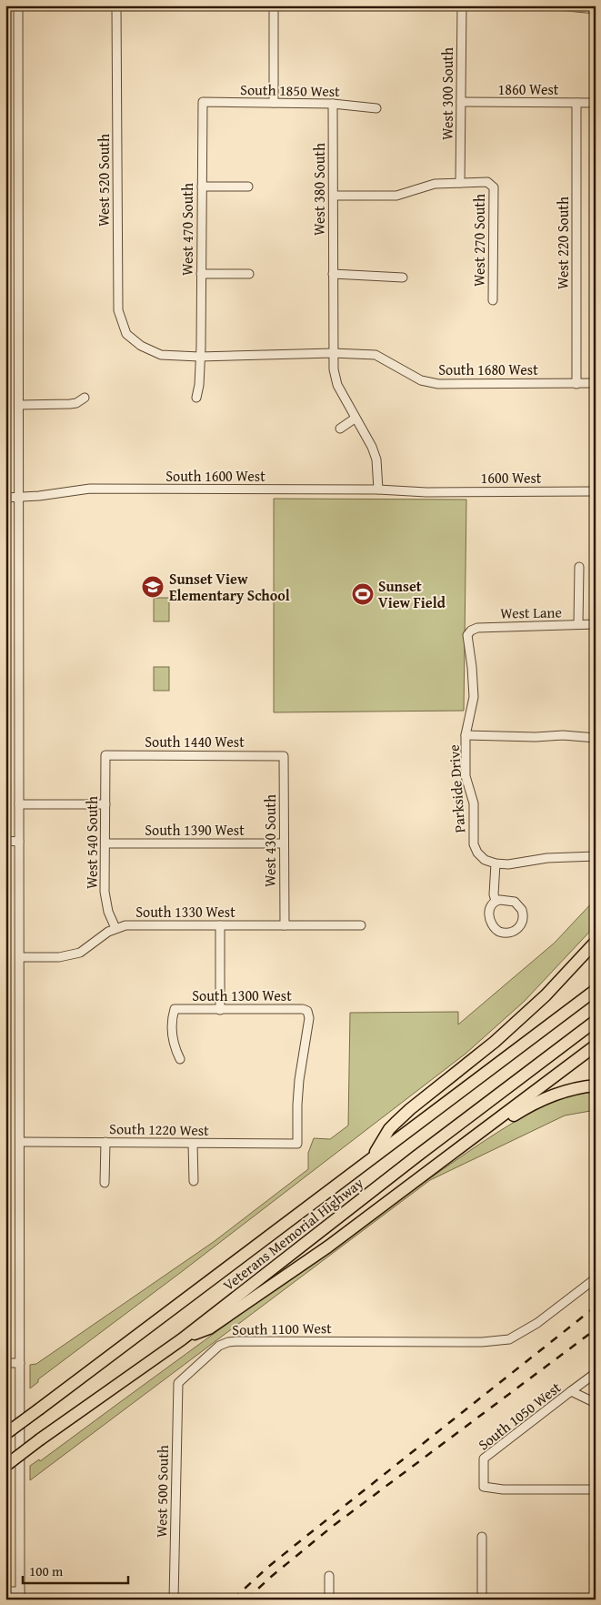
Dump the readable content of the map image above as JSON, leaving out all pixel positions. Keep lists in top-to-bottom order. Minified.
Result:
{"streets":{"highway":["Veterans Memorial Highway"],"street":["1860 West","South 1850 West","West 300 South","West 520 South","West 380 South","West 470 South","West 270 South","West 220 South","South 1680 West","South 1600 West","1600 West","West Lane","South 1440 West","Parkside Drive","South 1390 West","West 430 South","West 540 South","South 1330 West","South 1300 West","South 1220 West","South 1100 West","South 1050 West","West 500 South"]},"crossings":[["1860 West","West 300 South"],["1860 West","West 220 South"],["South 1850 West","West 380 South"],["South 1850 West","West 470 South"],["West 300 South","West 270 South"],["West 520 South","South 1680 West"],["West 380 South","West 270 South"],["West 470 South","South 1680 West"],["West 220 South","South 1680 West"],["South 1600 West","1600 West"],["West Lane","Parkside Drive"],["South 1440 West","West 430 South"],["South 1440 West","West 540 South"],["South 1390 West","West 430 South"],["South 1390 West","West 540 South"],["West 430 South","South 1330 West"],["West 540 South","South 1330 West"],["South 1300 West","South 1220 West"],["South 1100 West","West 500 South"]],"places":{"school or university":["Sunset View Elementary School"],"sports":["Sunset View Field"]},"scale_bar":"100 m"}
